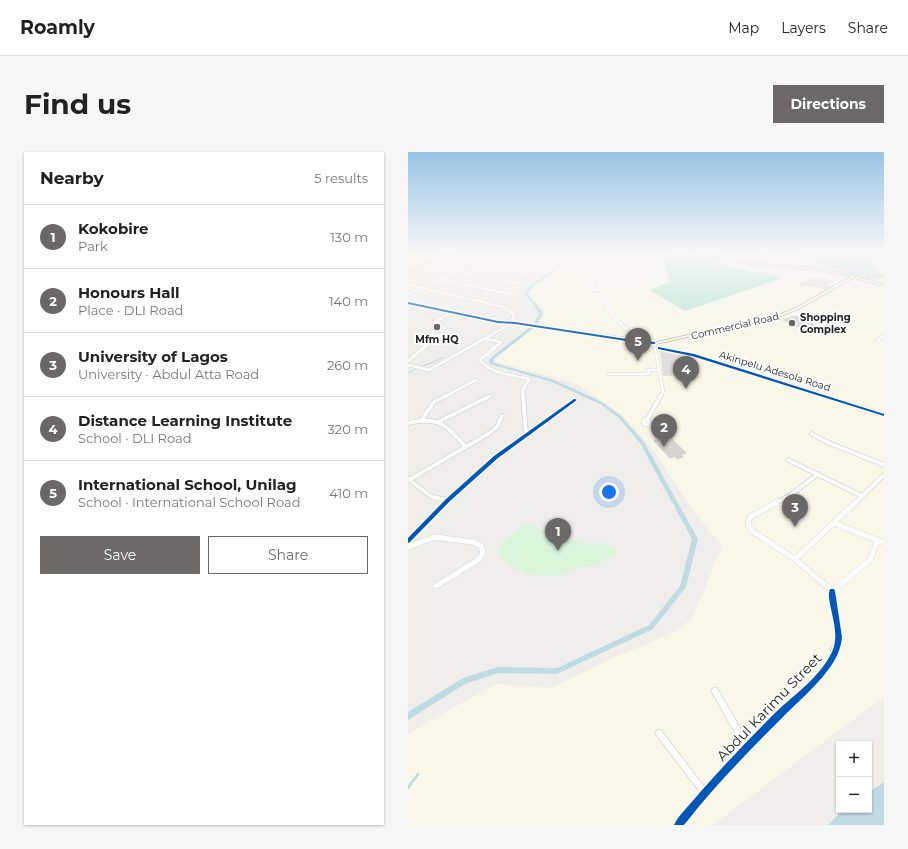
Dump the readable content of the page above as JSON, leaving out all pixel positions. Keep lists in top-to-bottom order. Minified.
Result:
{"streets":{"street":["Commercial Road","Akinpelu Adesola Road","Abdul Karimu Street"]},"crossings":[["Commercial Road","Akinpelu Adesola Road"]],"places":["Shopping Complex","Mfm HQ"],"page":{"header":"Roamly","nav":["Map","Layers","Share"],"buttons":["Directions",["Save","Share"]],"title":"Find us","heading":["Nearby","5 results"],"list":[{"mark":"1","name":"Kokobire","note":"Park","value":"130 m"},{"mark":"2","name":"Honours Hall","note":"Place · DLI Road","value":"140 m"},{"mark":"3","name":"University of Lagos","note":"University · Abdul Atta Road","value":"260 m"},{"mark":"4","name":"Distance Learning Institute","note":"School · DLI Road","value":"320 m"},{"mark":"5","name":"International School, Unilag","note":"School · International School Road","value":"410 m"}],"pins":["5","4","2","3","1"],"map_buttons":["+","−"]}}
